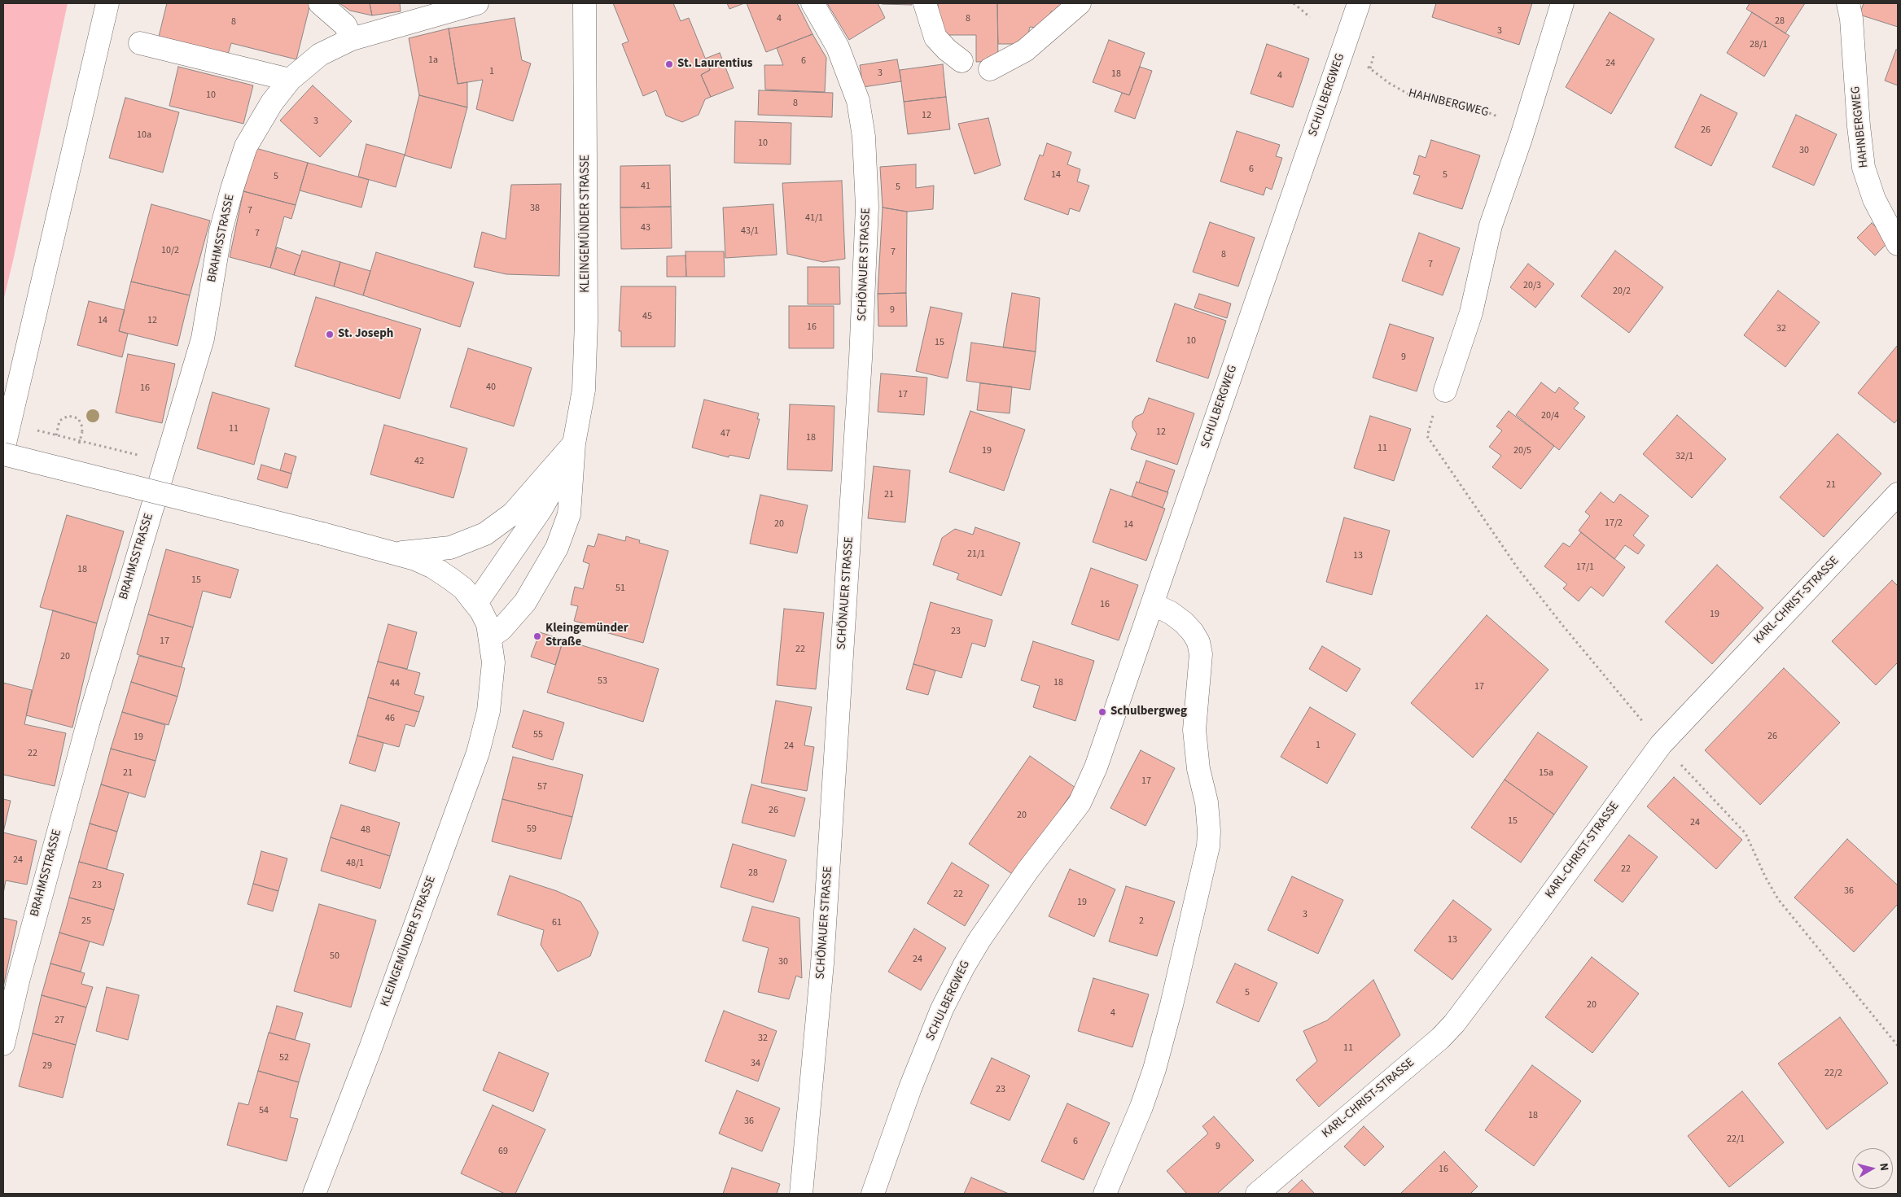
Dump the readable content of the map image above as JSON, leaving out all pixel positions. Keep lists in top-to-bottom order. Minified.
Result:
{"streets":{"street":["SCHULBERGWEG","HAHNBERGWEG","KLEINGEMÜNDER STRASSE","BRAHMSSTRASSE","SCHÖNAUER STRASSE","KARL-CHRIST-STRASSE"]},"places":["St. Laurentius","St. Joseph","Kleingemünder Straße","Schulbergweg"],"house_numbers":["4","8","28","8","3","28/1","1a","6","24","1","3","18","4","10","8","12","3","26","10a","10","30","6","14","5","5","41","5","38","7","41/1","43","43/1","7","10/2","7","8","7","20/3","20/2","9","45","14","12","16","32","10","15","9","40","16","17","20/4","11","12","47","18","11","19","20/5","32/1","42","21","21","17/2","20","14","21/1","13","17/1","18","15","51","16","19","23","17","22","20","53","18","44","17","46","55","26","19","1","24","22","21","15a","17","57","26","20","15","24","59","48","24","48/1","22","28","23","36","22","19","3","25","2","61","13","50","24","30","5","20","4","27","32","11","52","34","29","22/2","23","54","18","36","22/1","6","9","69","16"],"north":"right"}
